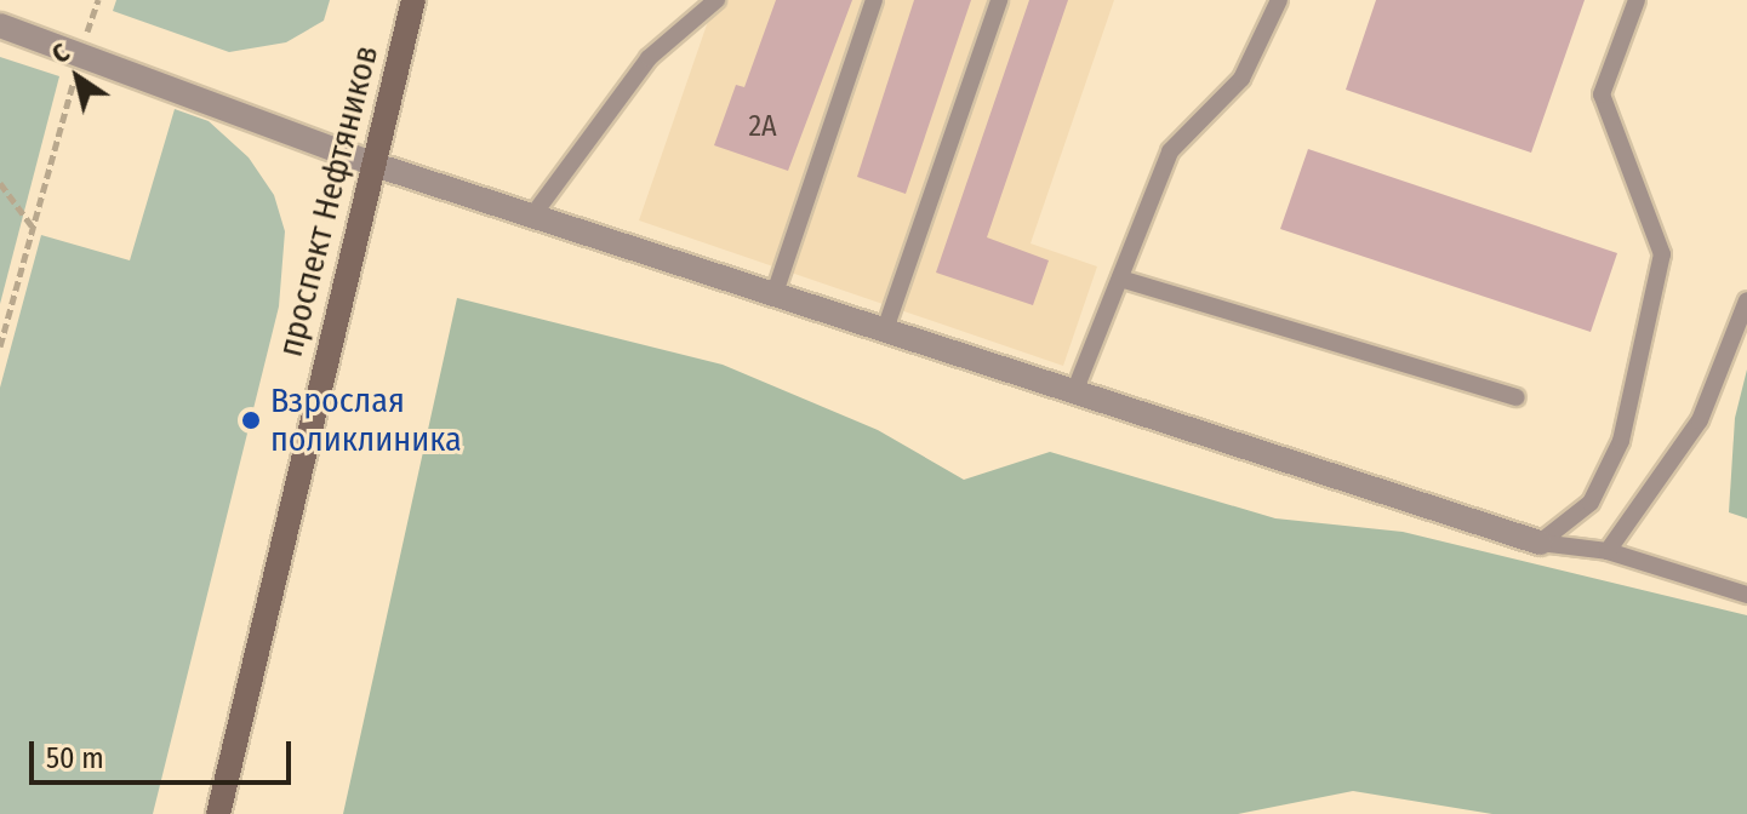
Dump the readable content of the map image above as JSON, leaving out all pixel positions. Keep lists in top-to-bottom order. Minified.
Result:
{"streets":{"main road":["проспект Нефтяников"]},"places":["Взрослая поликлиника"],"house_numbers":["2А"],"scale_bar":"50 m","north":"top left"}
